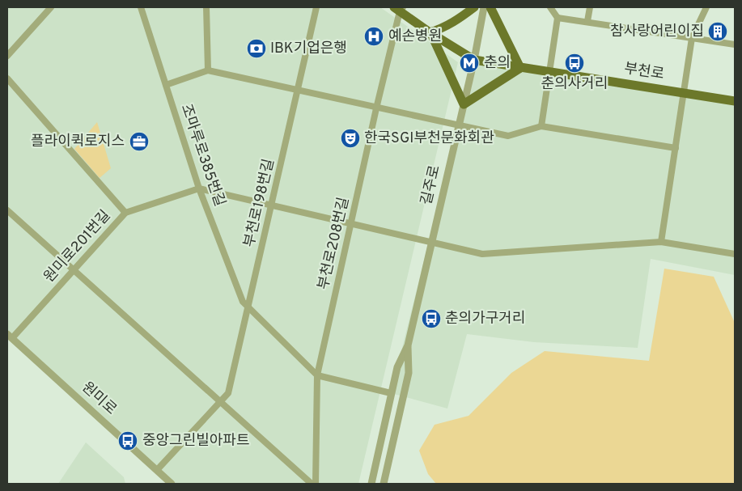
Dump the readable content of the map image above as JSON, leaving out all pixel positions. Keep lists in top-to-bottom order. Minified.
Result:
{"streets":{"main road":["부천로"],"street":["조마루로385번길","길주로","부천로198번길","부천로208번길","원미로201번길","원미로"]},"crossings":[["부천로","길주로"],["부천로","부천로208번길"],["조마루로385번길","부천로198번길"],["조마루로385번길","부천로208번길"],["조마루로385번길","원미로201번길"],["부천로198번길","원미로"],["원미로201번길","원미로"]],"places":{"building":["참사랑어린이집"],"hospital":["예손병원"],"bank":["IBK기업은행"],"metro station":["춘의"],"bus stop":["춘의사거리","춘의가구거리","중앙그린빌아파트"],"theatre":["한국SGI부천문화회관"],"office":["플라이퀵로지스"]}}
